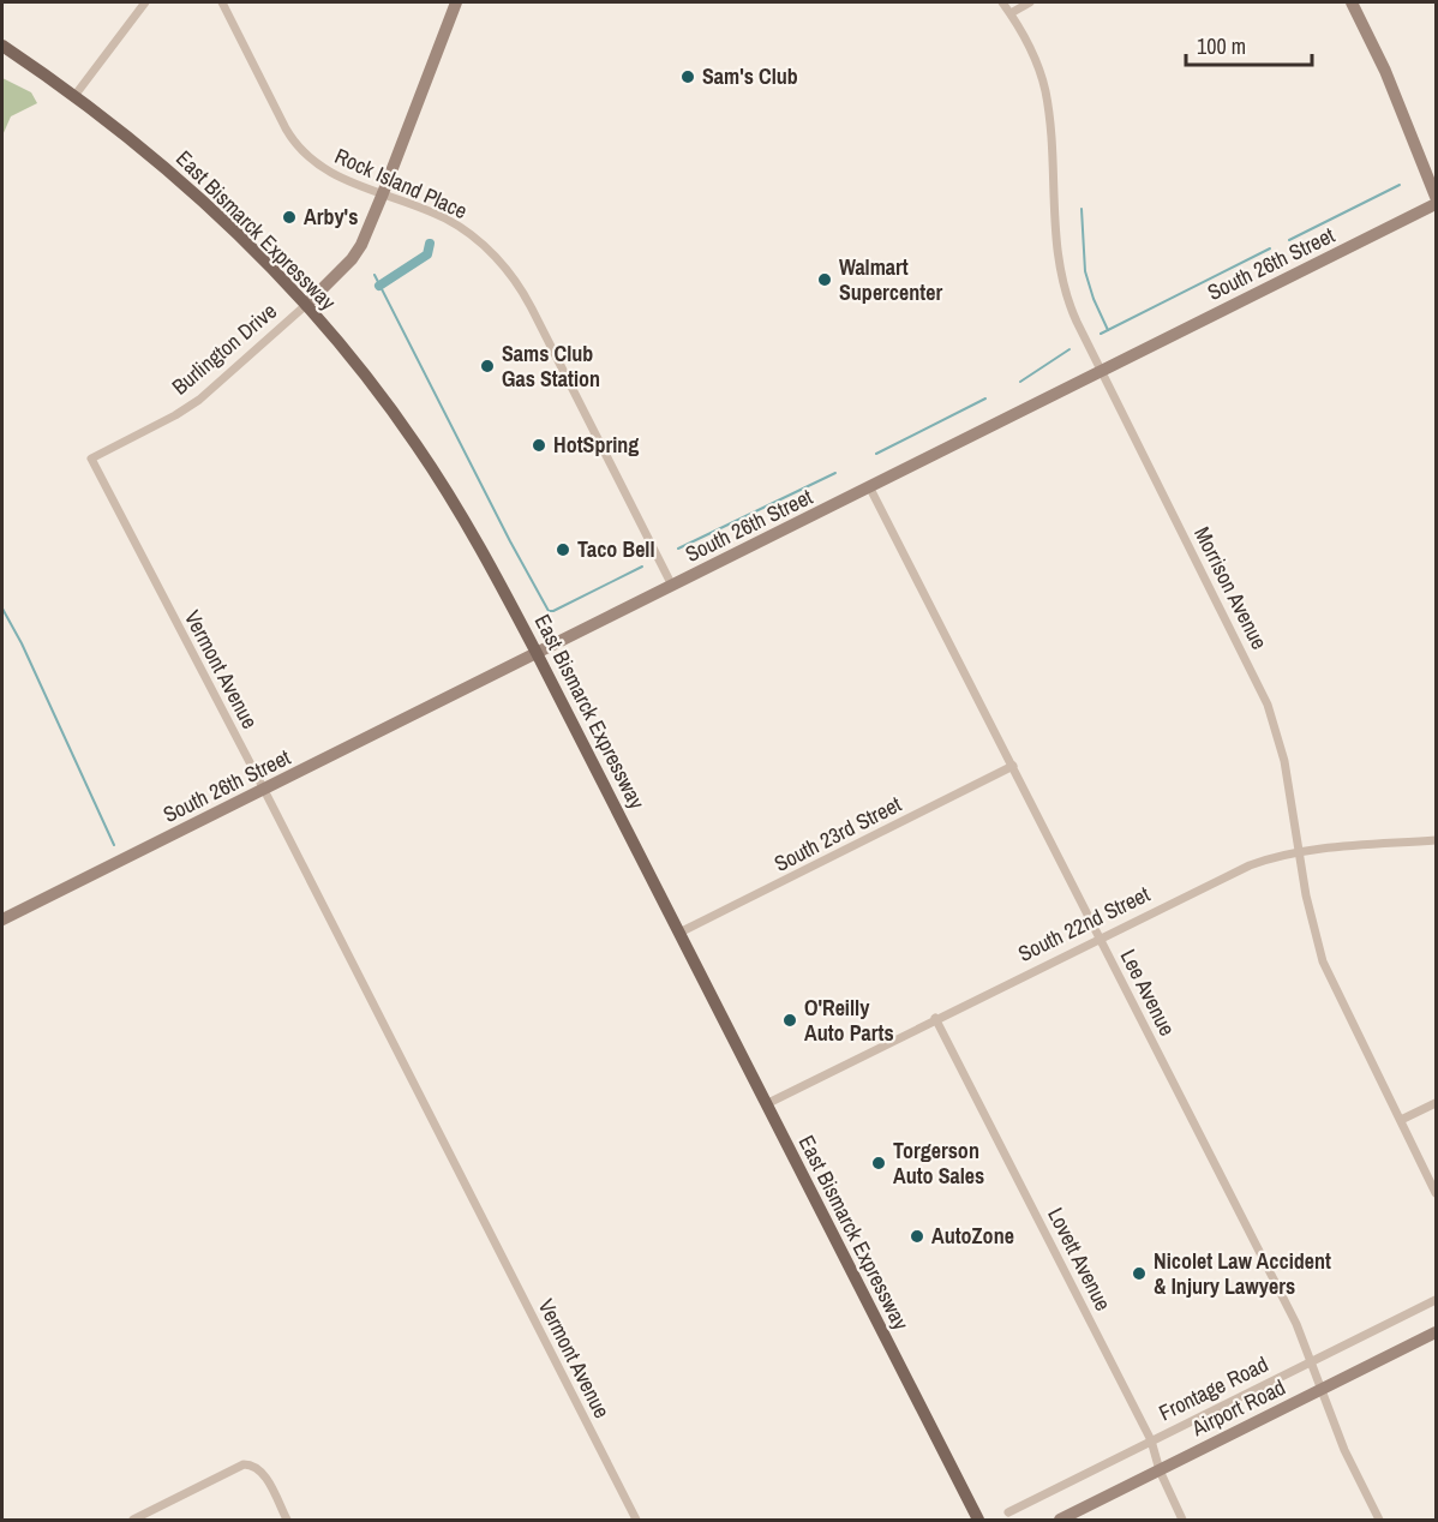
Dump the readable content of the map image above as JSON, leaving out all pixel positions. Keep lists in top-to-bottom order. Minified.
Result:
{"streets":{"main road":["East Bismarck Expressway"],"street":["Rock Island Place","South 26th Street","Burlington Drive","Morrison Avenue","Vermont Avenue","South 23rd Street","South 22nd Street","Lee Avenue","Lovett Avenue","Frontage Road","Airport Road"]},"crossings":[["Rock Island Place","South 26th Street"],["Rock Island Place","Burlington Drive"],["East Bismarck Expressway","South 26th Street"],["East Bismarck Expressway","Burlington Drive"],["East Bismarck Expressway","South 23rd Street"],["East Bismarck Expressway","South 22nd Street"],["South 26th Street","Morrison Avenue"],["South 26th Street","Vermont Avenue"],["South 26th Street","Lee Avenue"],["Burlington Drive","Vermont Avenue"],["Morrison Avenue","South 22nd Street"],["South 23rd Street","Lee Avenue"],["South 22nd Street","Lee Avenue"],["South 22nd Street","Lovett Avenue"],["Lee Avenue","Frontage Road"],["Lee Avenue","Airport Road"],["Lovett Avenue","Frontage Road"],["Lovett Avenue","Airport Road"]],"places":["Sam's Club","Arby's","Walmart Supercenter","Sams Club Gas Station","HotSpring","Taco Bell","O'Reilly Auto Parts","Torgerson Auto Sales","AutoZone","Nicolet Law Accident & Injury Lawyers"],"scale_bar":"100 m"}
